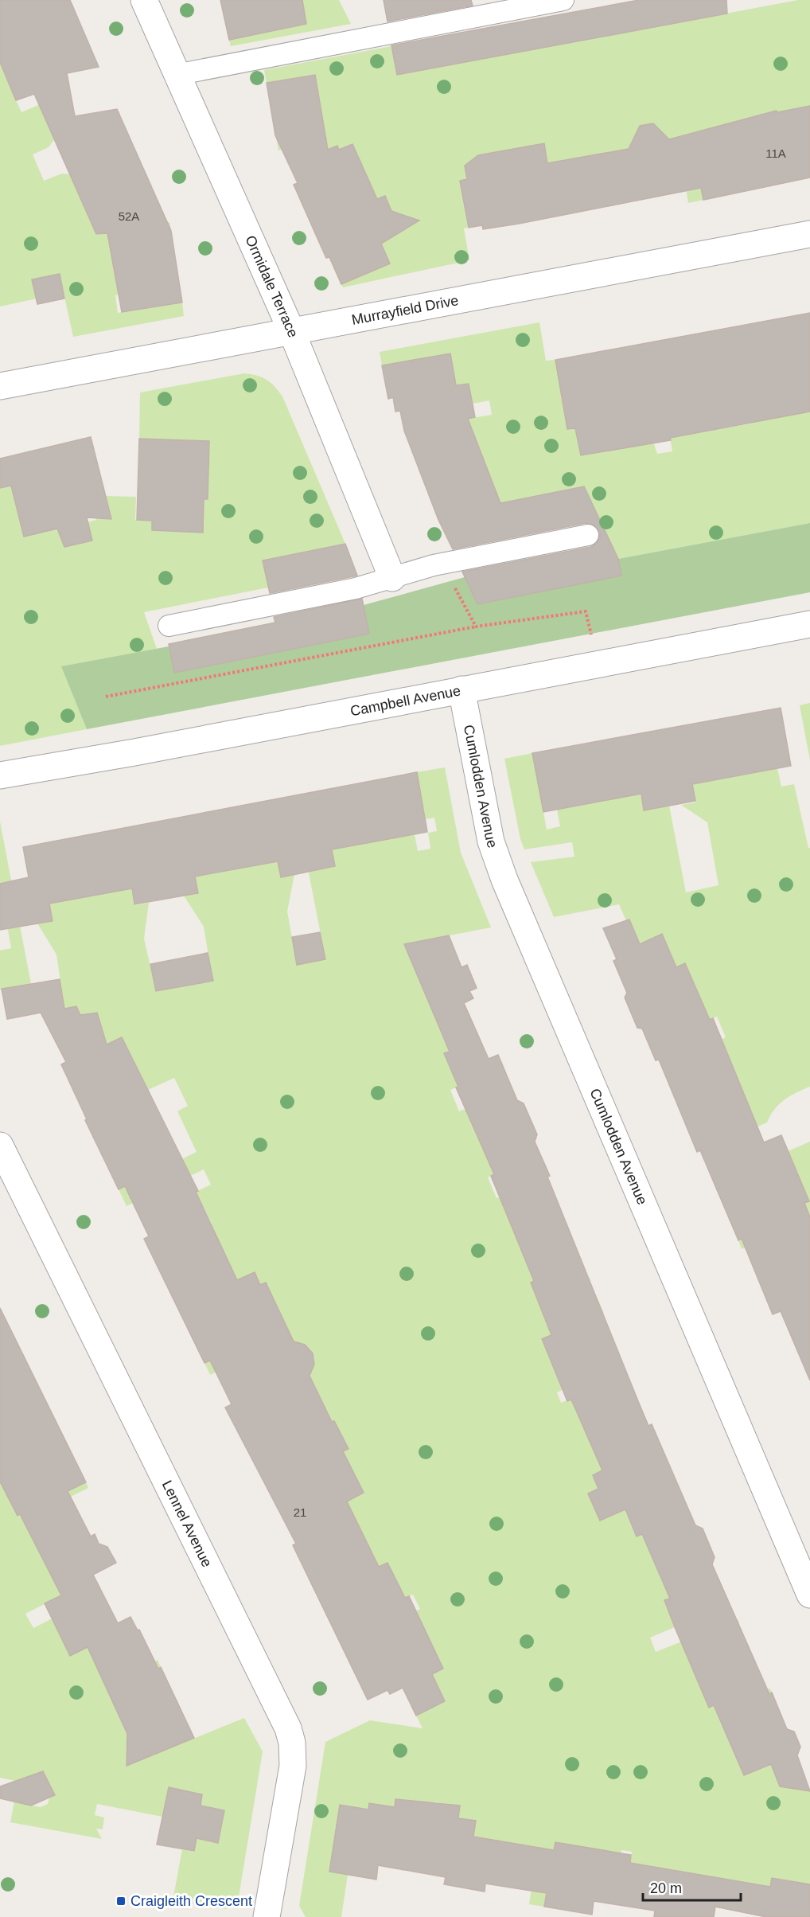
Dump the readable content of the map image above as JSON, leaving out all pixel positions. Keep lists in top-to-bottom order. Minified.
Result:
{"streets":{"street":["Ormidale Terrace","Murrayfield Drive","Campbell Avenue","Cumlodden Avenue","Lennel Avenue"]},"crossings":[["Ormidale Terrace","Murrayfield Drive"],["Campbell Avenue","Cumlodden Avenue"]],"places":{"transit":["Craigleith Crescent"]},"house_numbers":["11A","52A","21"],"scale_bar":"20 m"}
